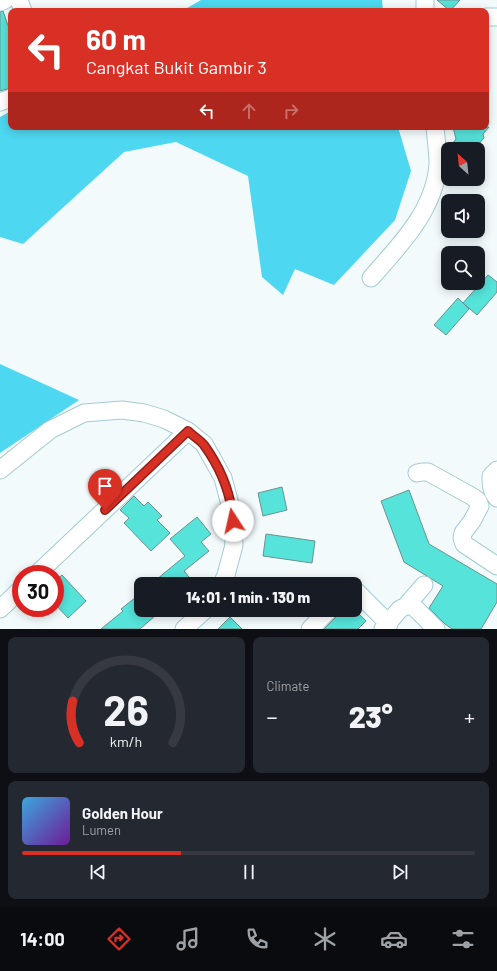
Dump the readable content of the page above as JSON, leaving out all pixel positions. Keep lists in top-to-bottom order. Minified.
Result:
{"north":"top left","page":{"turn":["60 m","Cangkat Bukit Gambir 3"],"limit":"30","trip":"14:01 · 1 min · 130 m","tile":"Climate","heat":["−","23°","+"],"song":["Golden Hour","Lumen"],"tabs":"14:00","gauge":["26","km/h"]}}
